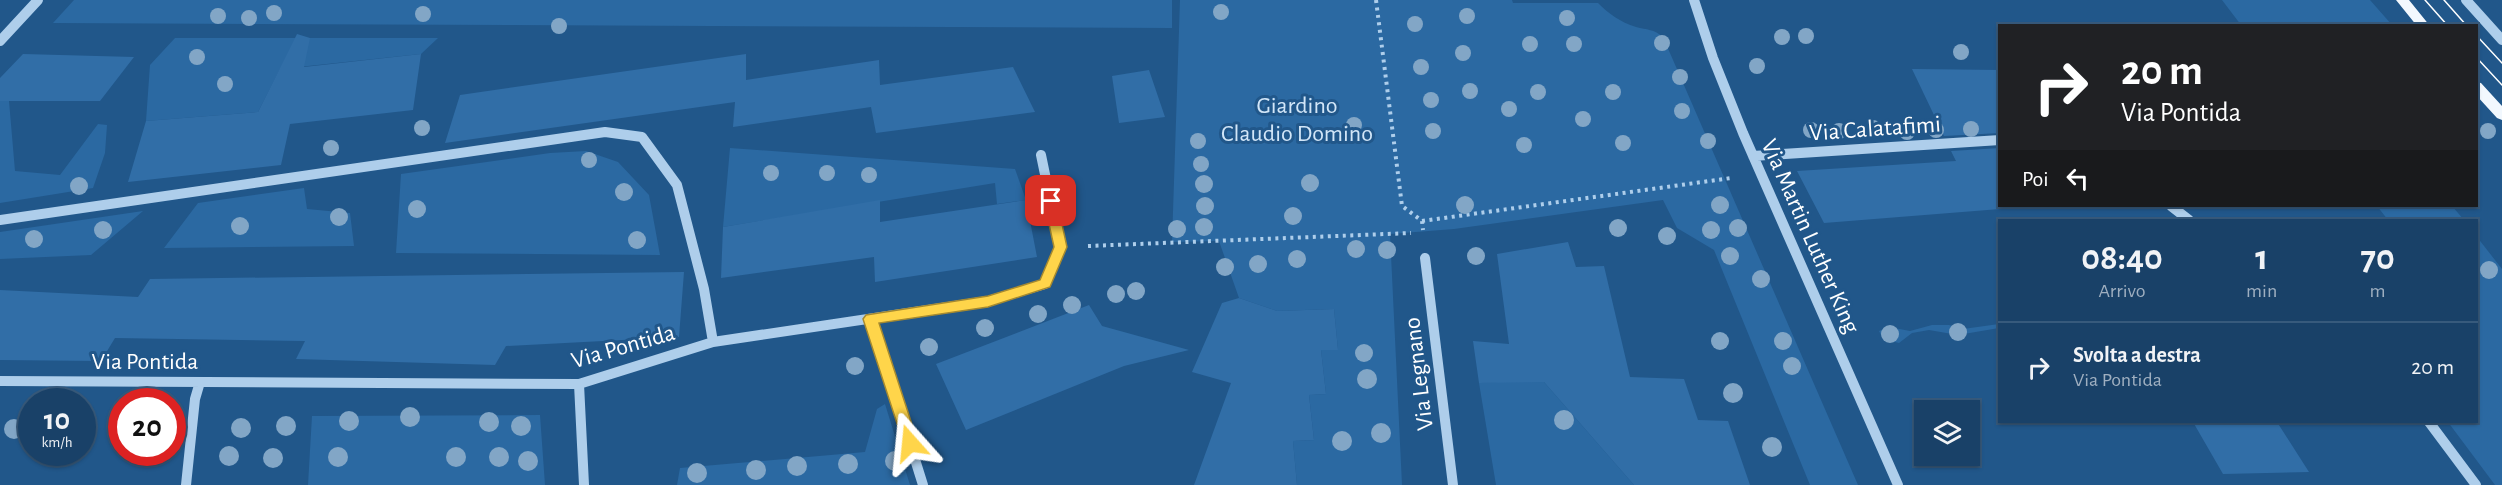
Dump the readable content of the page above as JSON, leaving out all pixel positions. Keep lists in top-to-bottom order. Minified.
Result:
{"streets":{"street":["Via Calatafimi","Via Martin Luther King","Via Pontida","Via Legnano"]},"crossings":[["Via Calatafimi","Via Martin Luther King"]],"parks":["Giardino Claudio Domino"],"page":{"turn":["20 m","Via Pontida"],"then":"Poi","eta":["08:40","Arrivo","1","min","70","m"],"list":[{"name":"Svolta a destra","note":"Via Pontida","value":"20 m"}],"speed":"10 km/h","limit":"20"}}
